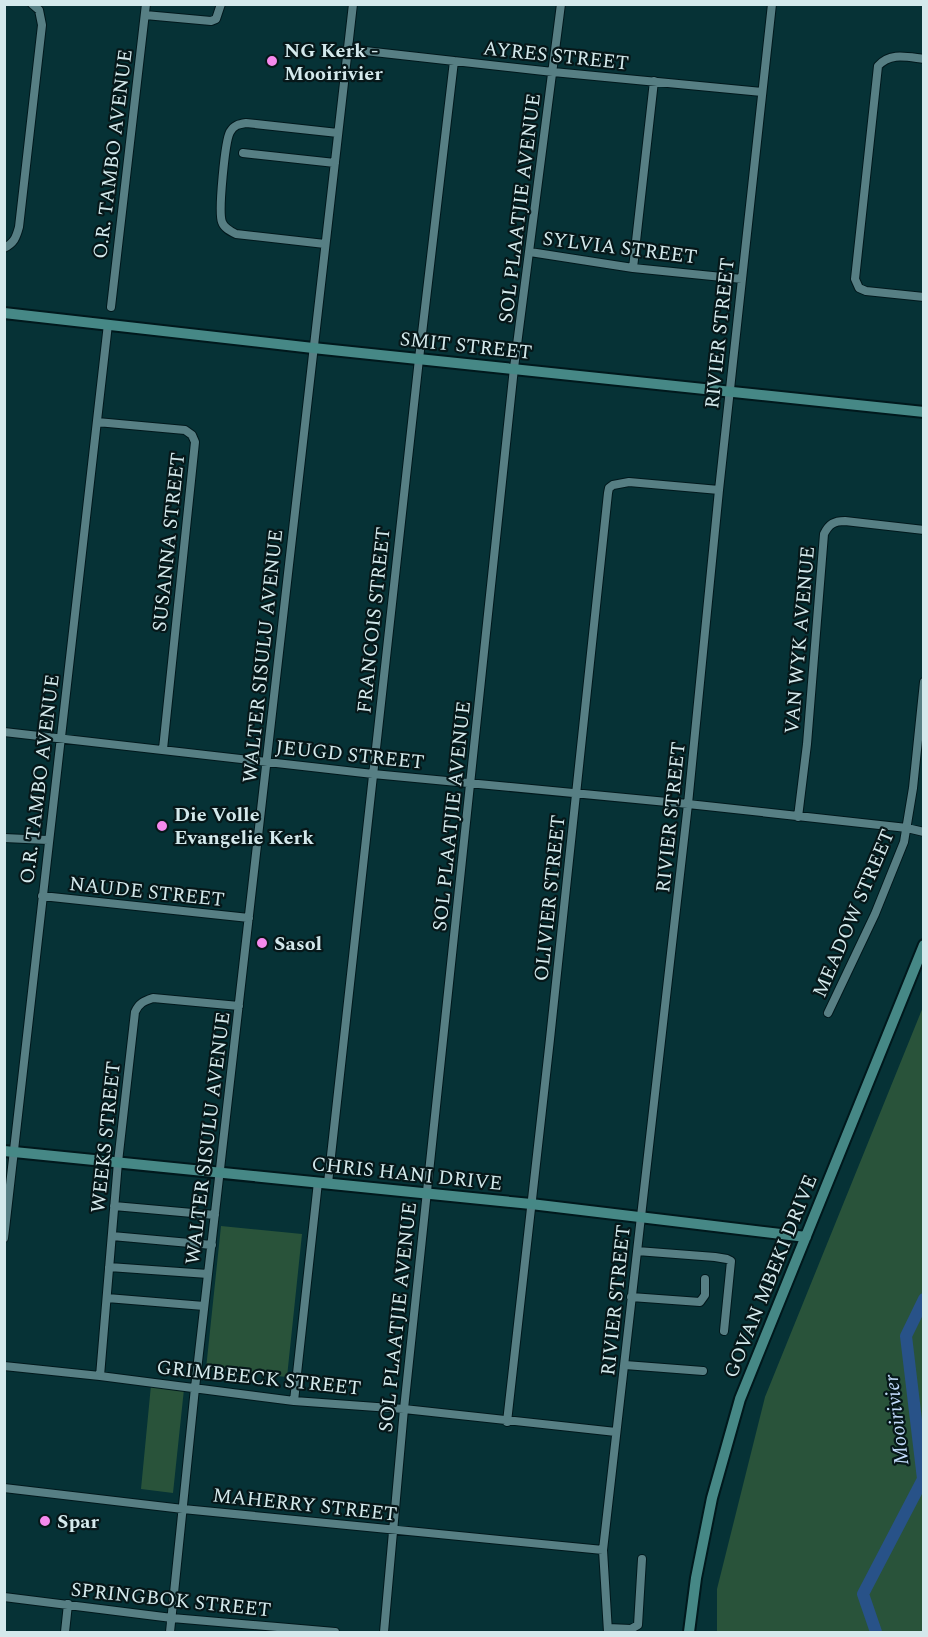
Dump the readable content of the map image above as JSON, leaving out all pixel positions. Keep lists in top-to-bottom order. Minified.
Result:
{"streets":{"street":["AYRES STREET","O.R. TAMBO AVENUE","SOL PLAATJIE AVENUE","SYLVIA STREET","RIVIER STREET","SMIT STREET","SUSANNA STREET","FRANCOIS STREET","VAN WYK AVENUE","WALTER SISULU AVENUE","JEUGD STREET","NAUDE STREET","OLIVIER STREET","MEADOW STREET","WEEKS STREET","CHRIS HANI DRIVE","GOVAN MBEKI DRIVE","GRIMBEECK STREET","MAHERRY STREET","SPRINGBOK STREET"]},"crossings":[["AYRES STREET","SOL PLAATJIE AVENUE"],["AYRES STREET","RIVIER STREET"],["AYRES STREET","FRANCOIS STREET"],["AYRES STREET","WALTER SISULU AVENUE"],["O.R. TAMBO AVENUE","SMIT STREET"],["O.R. TAMBO AVENUE","SUSANNA STREET"],["O.R. TAMBO AVENUE","JEUGD STREET"],["O.R. TAMBO AVENUE","NAUDE STREET"],["O.R. TAMBO AVENUE","CHRIS HANI DRIVE"],["SOL PLAATJIE AVENUE","SYLVIA STREET"],["SOL PLAATJIE AVENUE","SMIT STREET"],["SOL PLAATJIE AVENUE","JEUGD STREET"],["SOL PLAATJIE AVENUE","CHRIS HANI DRIVE"],["SOL PLAATJIE AVENUE","GRIMBEECK STREET"],["SOL PLAATJIE AVENUE","MAHERRY STREET"],["SYLVIA STREET","RIVIER STREET"],["RIVIER STREET","SMIT STREET"],["RIVIER STREET","JEUGD STREET"],["RIVIER STREET","OLIVIER STREET"],["RIVIER STREET","CHRIS HANI DRIVE"],["RIVIER STREET","GRIMBEECK STREET"],["RIVIER STREET","MAHERRY STREET"],["SMIT STREET","FRANCOIS STREET"],["SMIT STREET","WALTER SISULU AVENUE"],["SUSANNA STREET","JEUGD STREET"],["FRANCOIS STREET","JEUGD STREET"],["FRANCOIS STREET","CHRIS HANI DRIVE"],["FRANCOIS STREET","GRIMBEECK STREET"],["VAN WYK AVENUE","JEUGD STREET"],["WALTER SISULU AVENUE","JEUGD STREET"],["WALTER SISULU AVENUE","NAUDE STREET"],["WALTER SISULU AVENUE","WEEKS STREET"],["WALTER SISULU AVENUE","CHRIS HANI DRIVE"],["WALTER SISULU AVENUE","GRIMBEECK STREET"],["WALTER SISULU AVENUE","MAHERRY STREET"],["WALTER SISULU AVENUE","SPRINGBOK STREET"],["JEUGD STREET","OLIVIER STREET"],["JEUGD STREET","MEADOW STREET"],["OLIVIER STREET","CHRIS HANI DRIVE"],["OLIVIER STREET","GRIMBEECK STREET"],["WEEKS STREET","CHRIS HANI DRIVE"],["WEEKS STREET","GRIMBEECK STREET"],["CHRIS HANI DRIVE","GOVAN MBEKI DRIVE"]],"water":["Mooirivier"],"places":["NG Kerk - Mooirivier","Die Volle Evangelie Kerk","Sasol","Spar"]}
